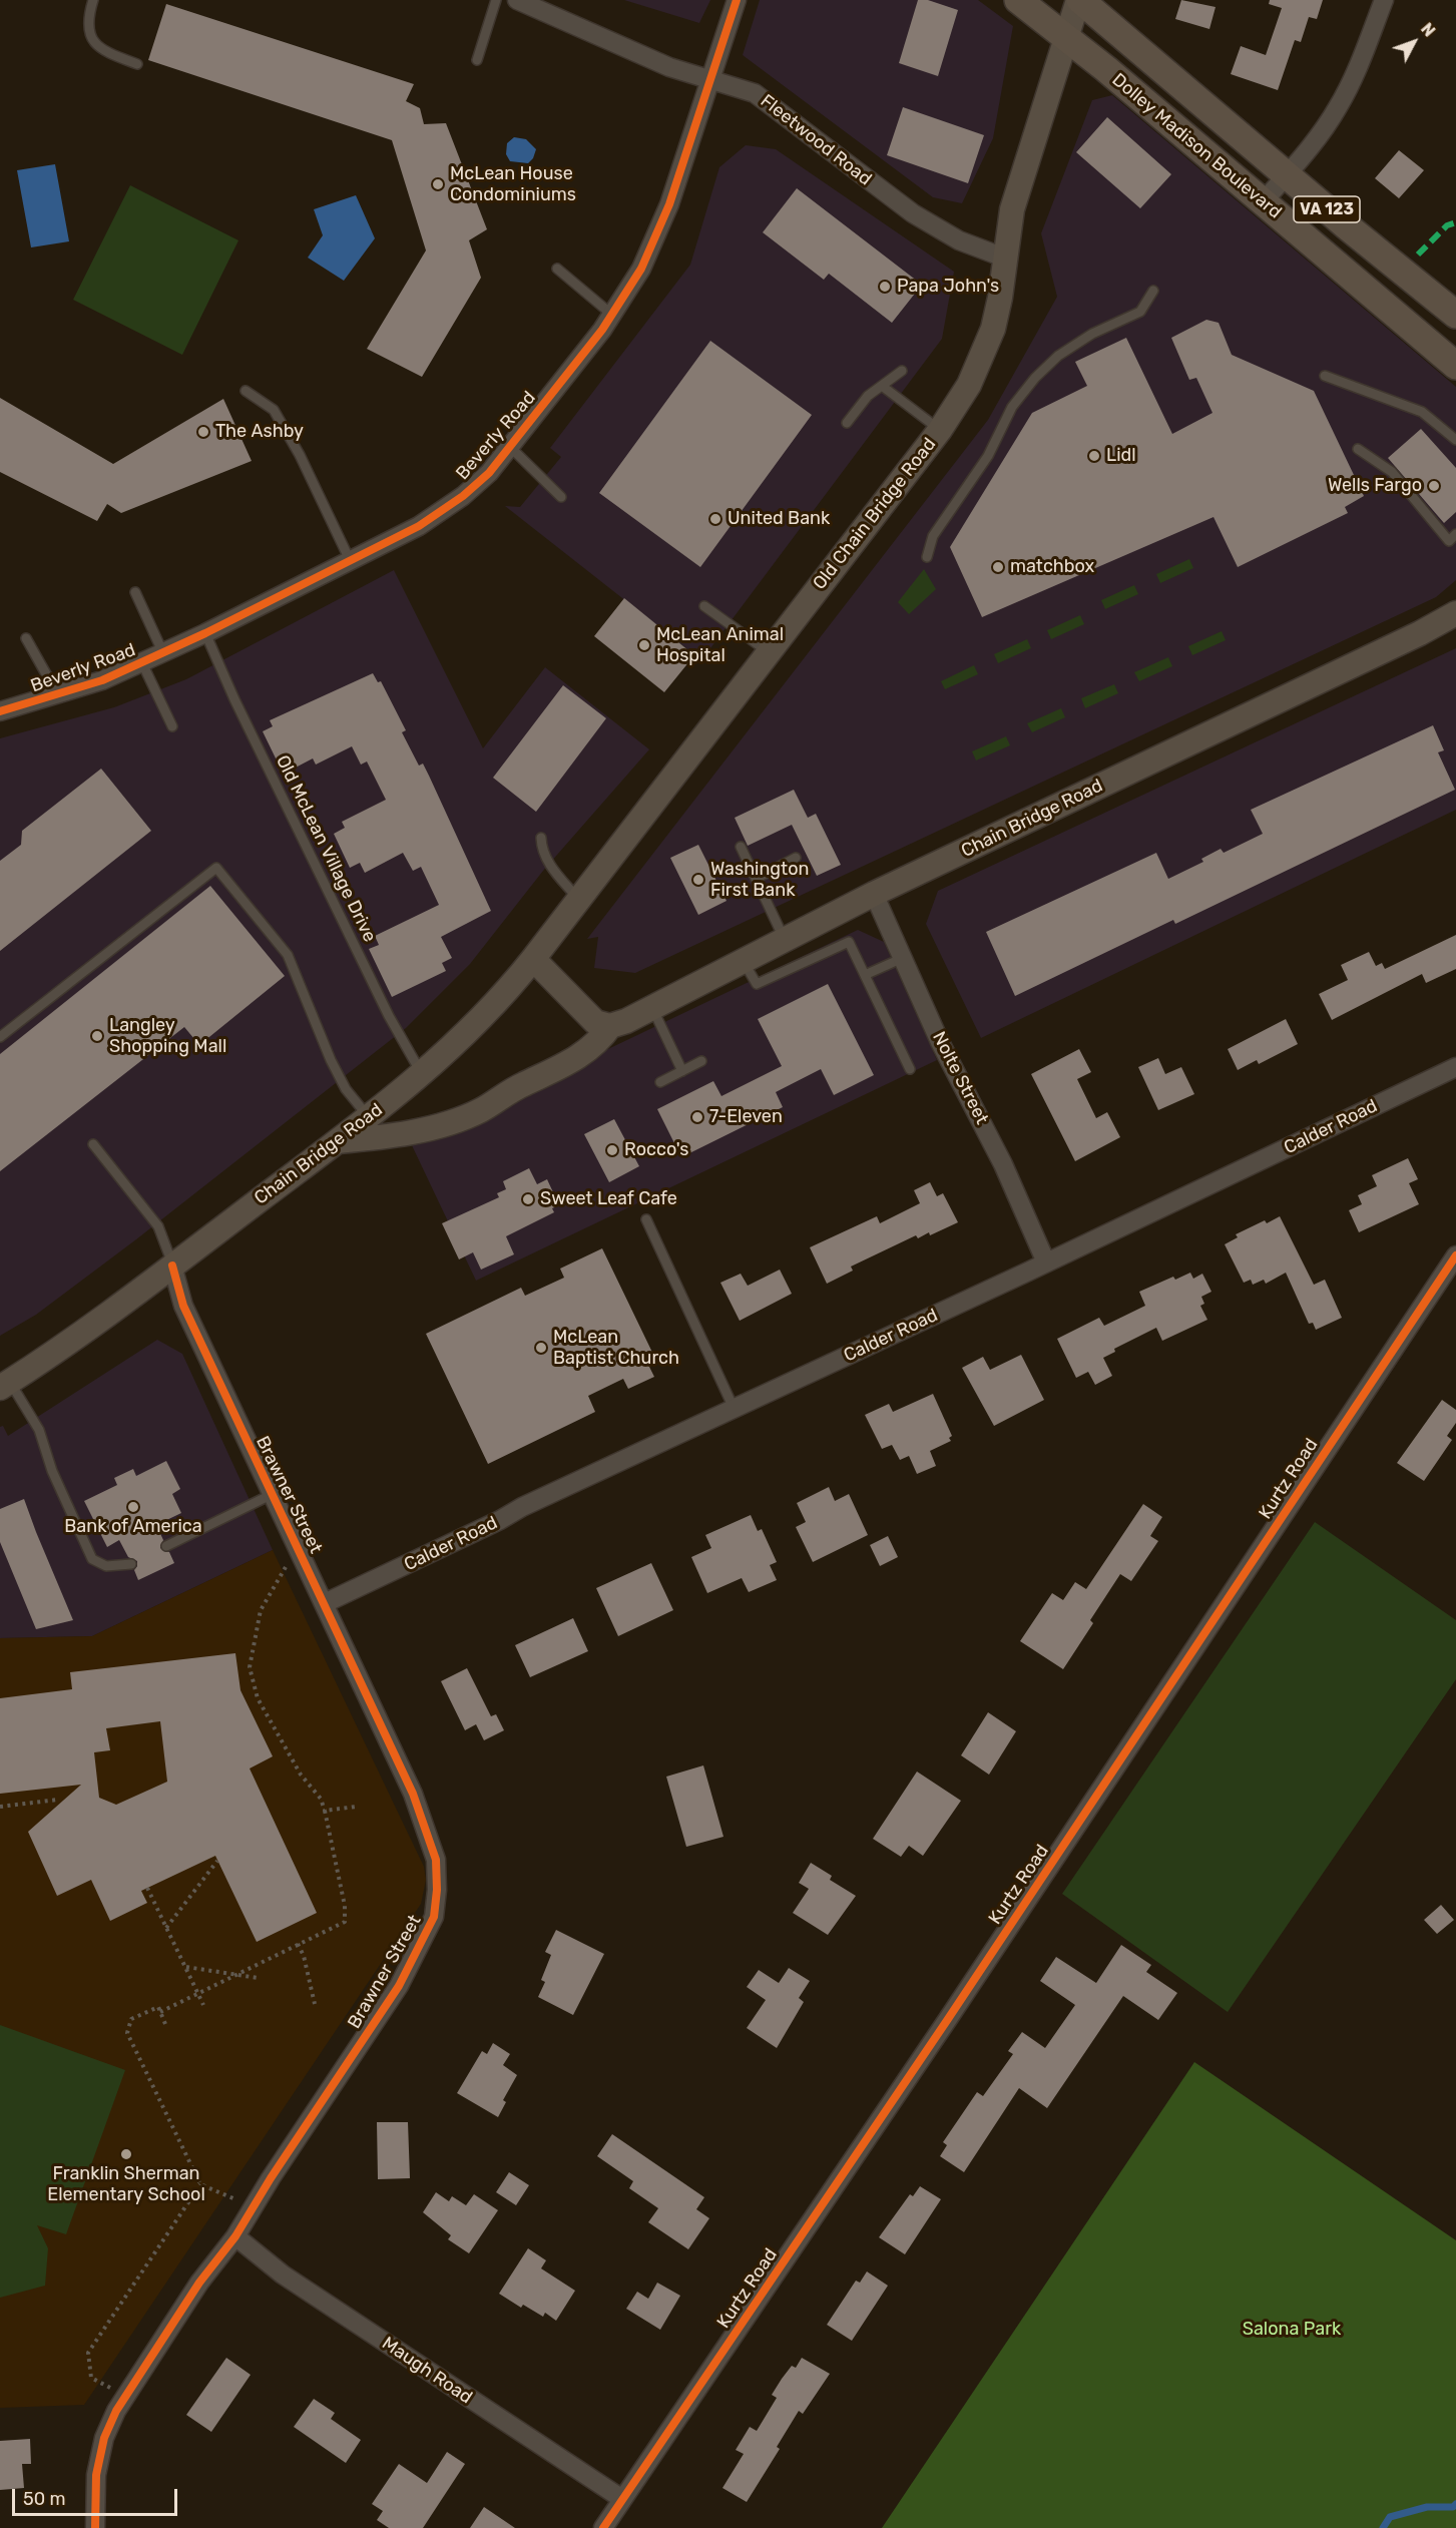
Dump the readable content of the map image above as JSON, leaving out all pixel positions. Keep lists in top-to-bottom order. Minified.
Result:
{"streets":{"main road":["Dolley Madison Boulevard","VA 123","Old Chain Bridge Road","Chain Bridge Road"],"street":["Fleetwood Road","Beverly Road","Nolte Street","Calder Road","Kurtz Road","Brawner Street","Maugh Road"],"lane":["Old McLean Village Drive"]},"crossings":[["Fleetwood Road","Beverly Road"],["Fleetwood Road","Old Chain Bridge Road"],["Dolley Madison Boulevard","Old Chain Bridge Road"],["Beverly Road","Old McLean Village Drive"],["Old Chain Bridge Road","Chain Bridge Road"],["Chain Bridge Road","Old McLean Village Drive"],["Chain Bridge Road","Nolte Street"],["Chain Bridge Road","Brawner Street"],["Nolte Street","Calder Road"],["Calder Road","Brawner Street"],["Kurtz Road","Maugh Road"],["Brawner Street","Maugh Road"]],"parks":["Salona Park"],"places":["McLean House Condominiums","Papa John's","The Ashby","Lidl","Wells Fargo","United Bank","matchbox","McLean Animal Hospital","Washington First Bank","Langley Shopping Mall","7-Eleven","Rocco's","Sweet Leaf Cafe","McLean Baptist Church","Bank of America","Franklin Sherman Elementary School"],"scale_bar":"50 m","north":"top right"}
